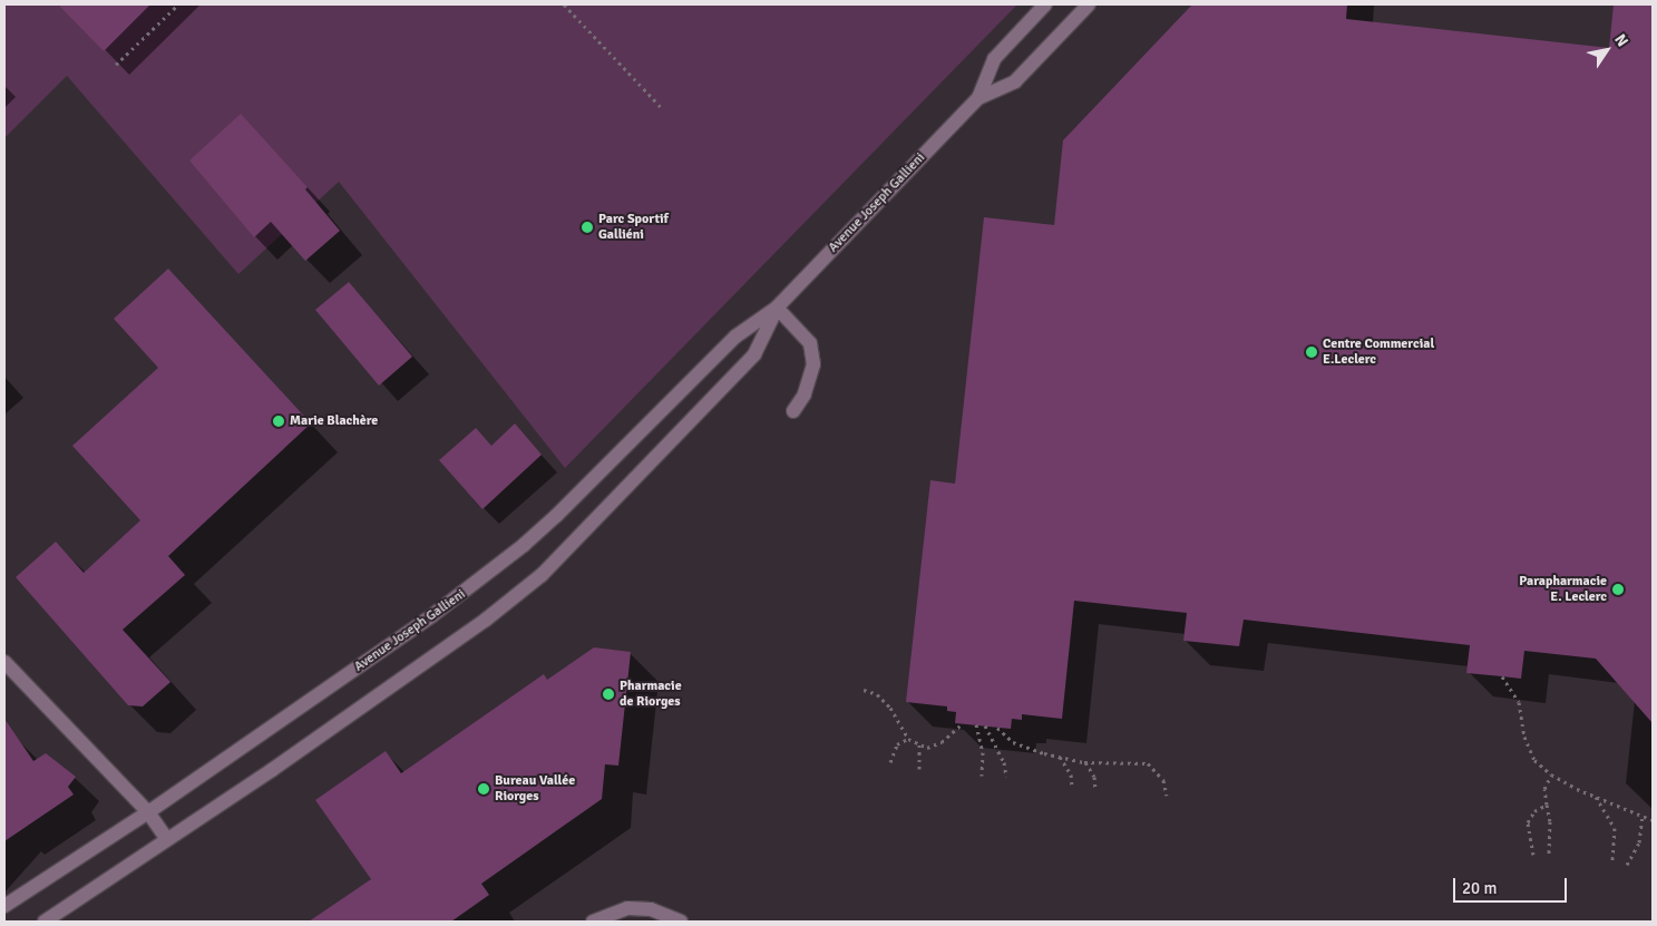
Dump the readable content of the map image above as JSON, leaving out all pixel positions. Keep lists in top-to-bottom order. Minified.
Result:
{"streets":{"street":["Avenue Joseph Gallieni"]},"places":["Parc Sportif Galliéni","Centre Commercial E.Leclerc","Marie Blachère","Parapharmacie E. Leclerc","Pharmacie de Riorges","Bureau Vallée Riorges"],"scale_bar":"20 m","north":"top right"}
